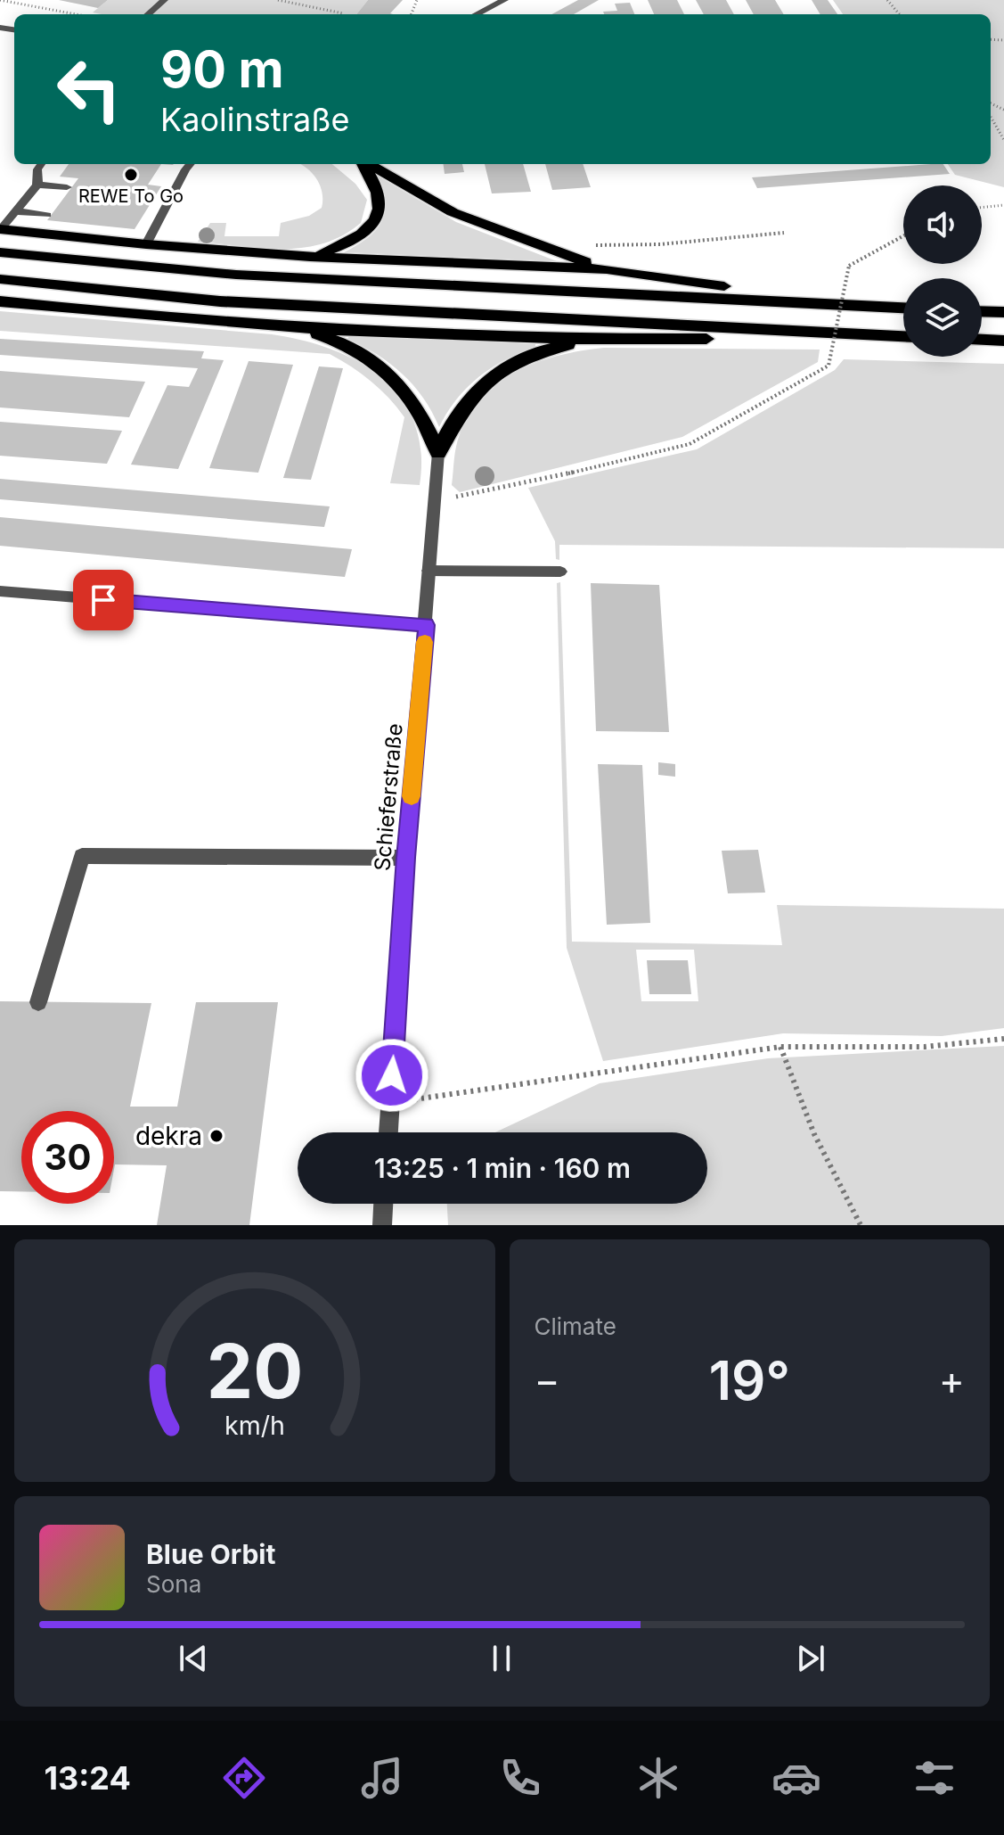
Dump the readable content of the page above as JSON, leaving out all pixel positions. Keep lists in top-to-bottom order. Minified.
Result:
{"streets":{"street":["Schieferstraße"]},"places":["REWE To Go","dekra"],"page":{"turn":["90 m","Kaolinstraße"],"limit":"30","trip":"13:25 · 1 min · 160 m","tile":"Climate","heat":["−","19°","+"],"song":["Blue Orbit","Sona"],"tabs":"13:24","gauge":["20","km/h"]}}
